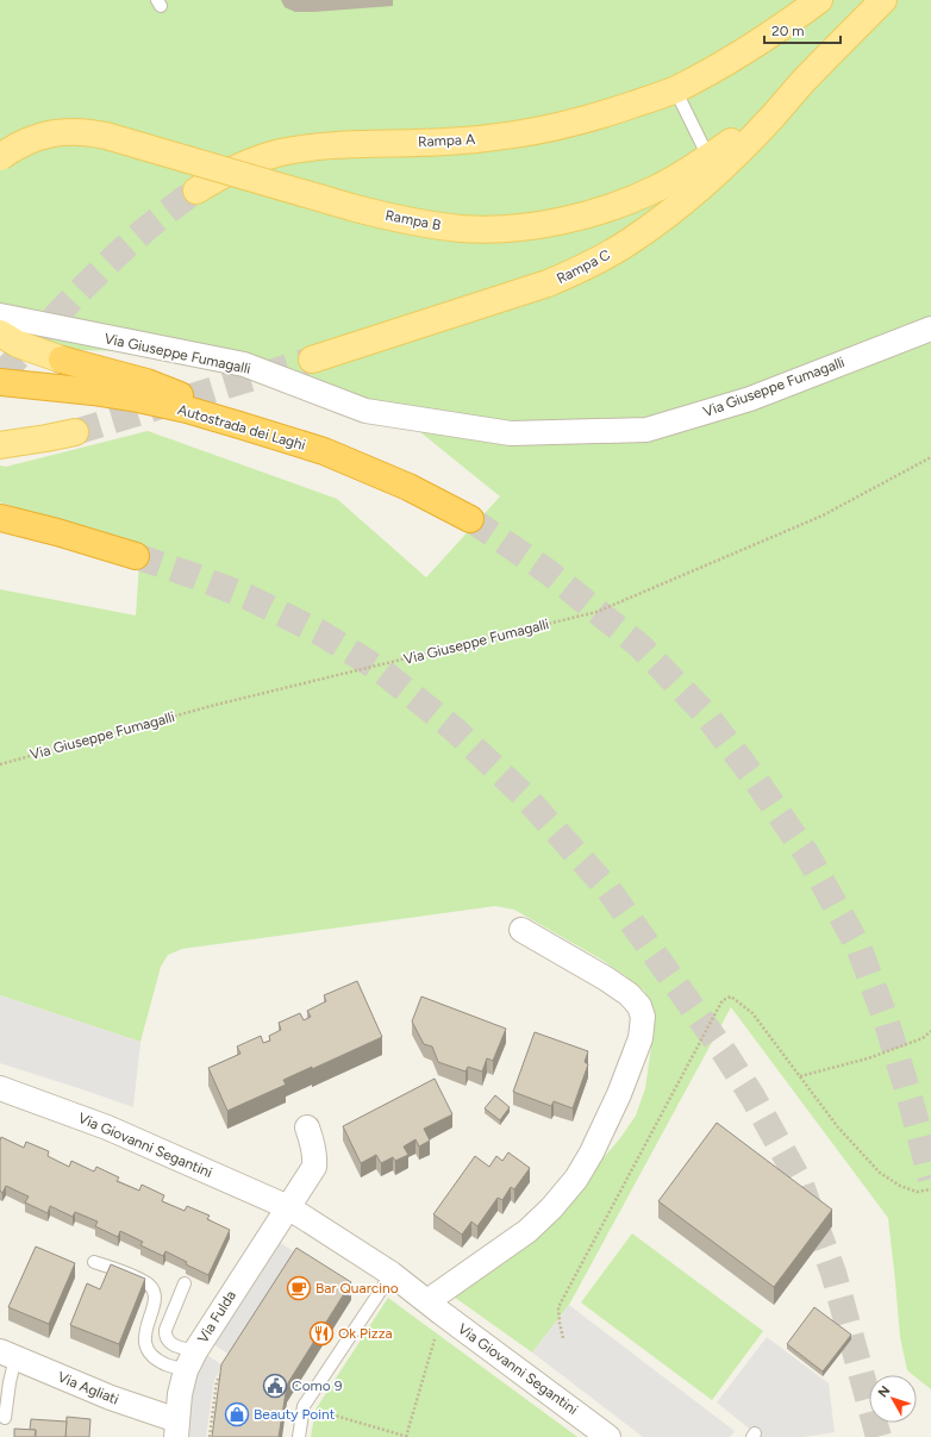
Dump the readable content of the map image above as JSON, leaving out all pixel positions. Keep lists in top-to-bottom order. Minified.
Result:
{"streets":{"highway":["Autostrada dei Laghi"],"main road":["Rampa A","Rampa B","Rampa C"],"street":["Via Giuseppe Fumagalli","Via Giovanni Segantini","Via Fulda","Via Agliati"]},"crossings":[["Rampa B","Rampa C"],["Via Giovanni Segantini","Via Fulda"],["Via Fulda","Via Agliati"]],"places":{"cafe":["Bar Quarcino"],"restaurant":["Ok Pizza"],"public building":["Como 9"],"shop":["Beauty Point"]},"scale_bar":"20 m","north":"top left"}
